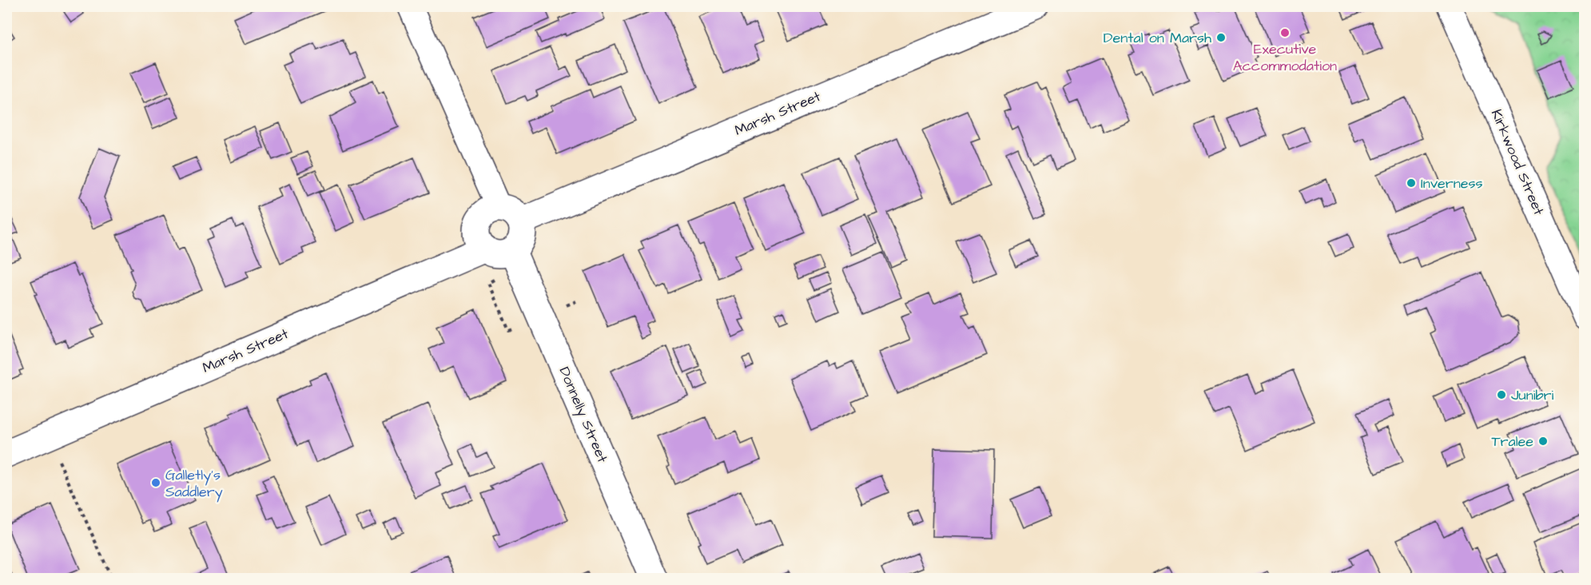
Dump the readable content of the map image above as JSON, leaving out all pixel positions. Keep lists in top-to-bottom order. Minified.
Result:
{"streets":{"main road":["Marsh Street","Donnelly Street"],"street":["Kirkwood Street"]},"crossings":[["Marsh Street","Donnelly Street"]],"places":["Executive Accommodation","Dental on Marsh","Inverness","Junibri","Tralee","Galletly's Saddlery"]}
